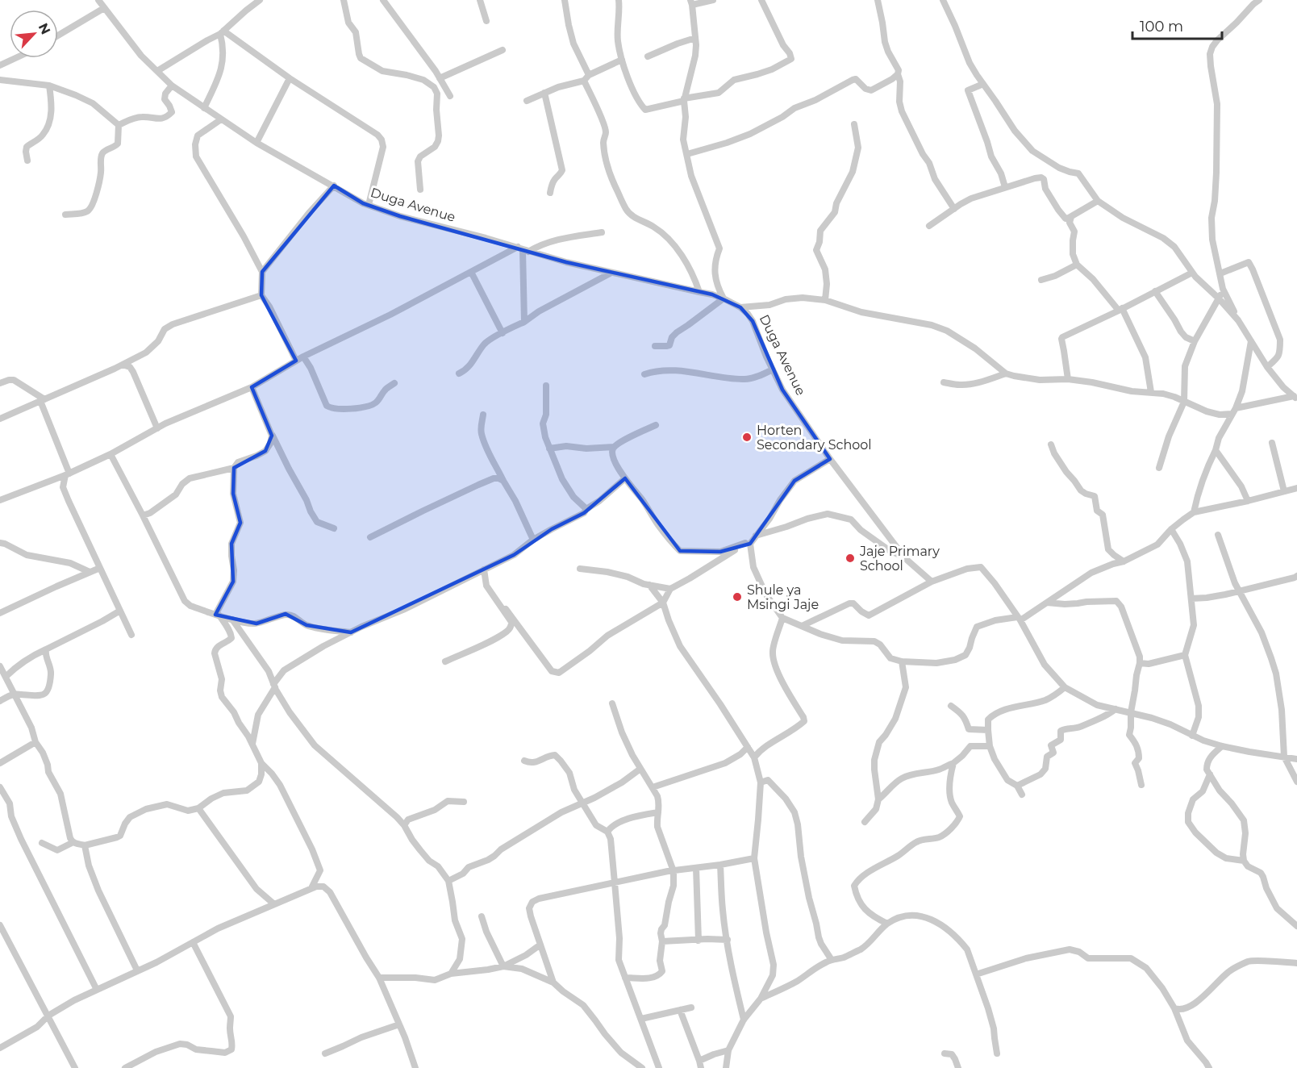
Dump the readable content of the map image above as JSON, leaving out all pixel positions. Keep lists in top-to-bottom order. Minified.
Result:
{"streets":{"street":["Duga Avenue"]},"places":["Horten Secondary School","Jaje Primary School","Shule ya Msingi Jaje"],"scale_bar":"100 m","north":"top right"}
